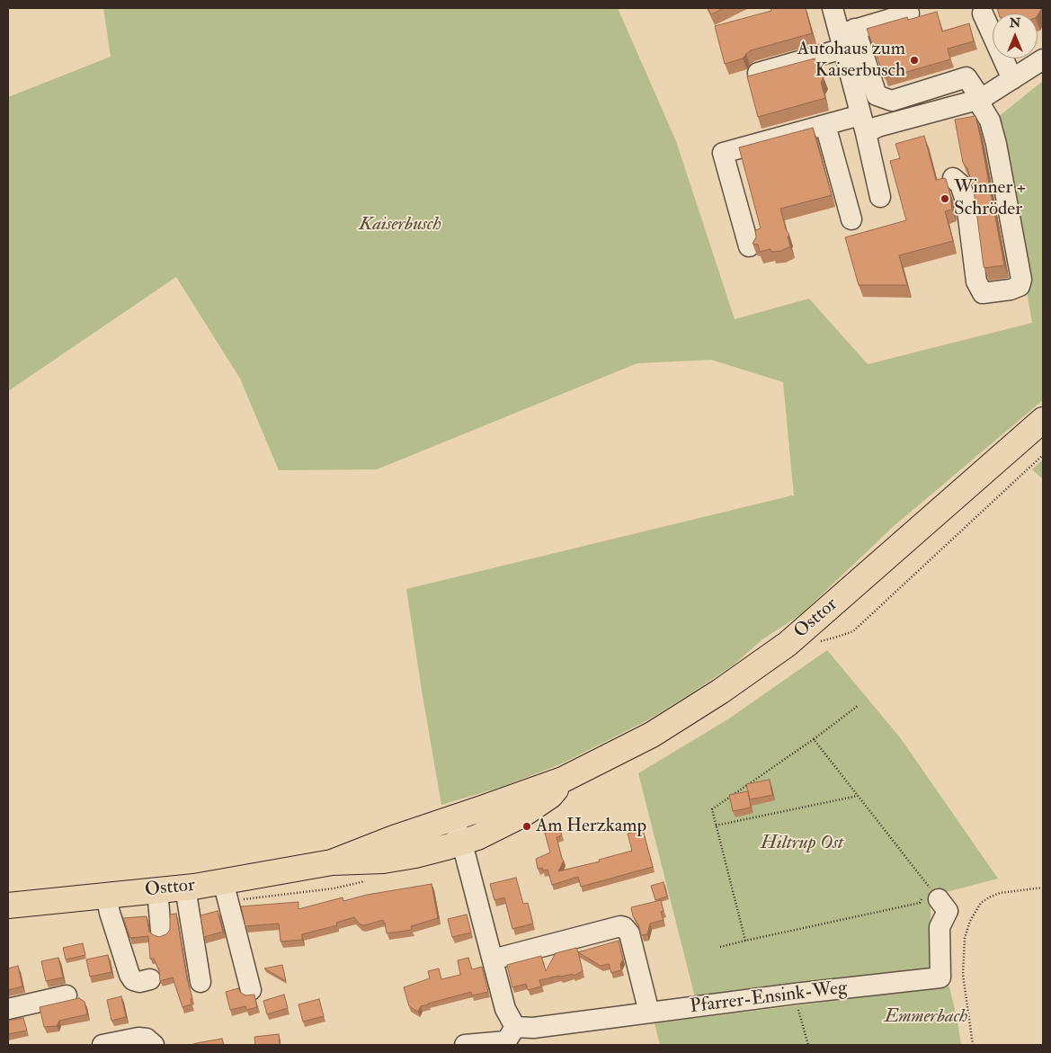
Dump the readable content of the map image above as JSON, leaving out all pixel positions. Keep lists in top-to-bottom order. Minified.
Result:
{"streets":{"main road":["Osttor"],"street":["Pfarrer-Ensink-Weg"]},"parks":["Kaiserbusch","Hiltrup Ost","Emmerbach"],"places":["Autohaus zum Kaiserbusch","Winner + Schröder","Am Herzkamp"],"north":"top"}
